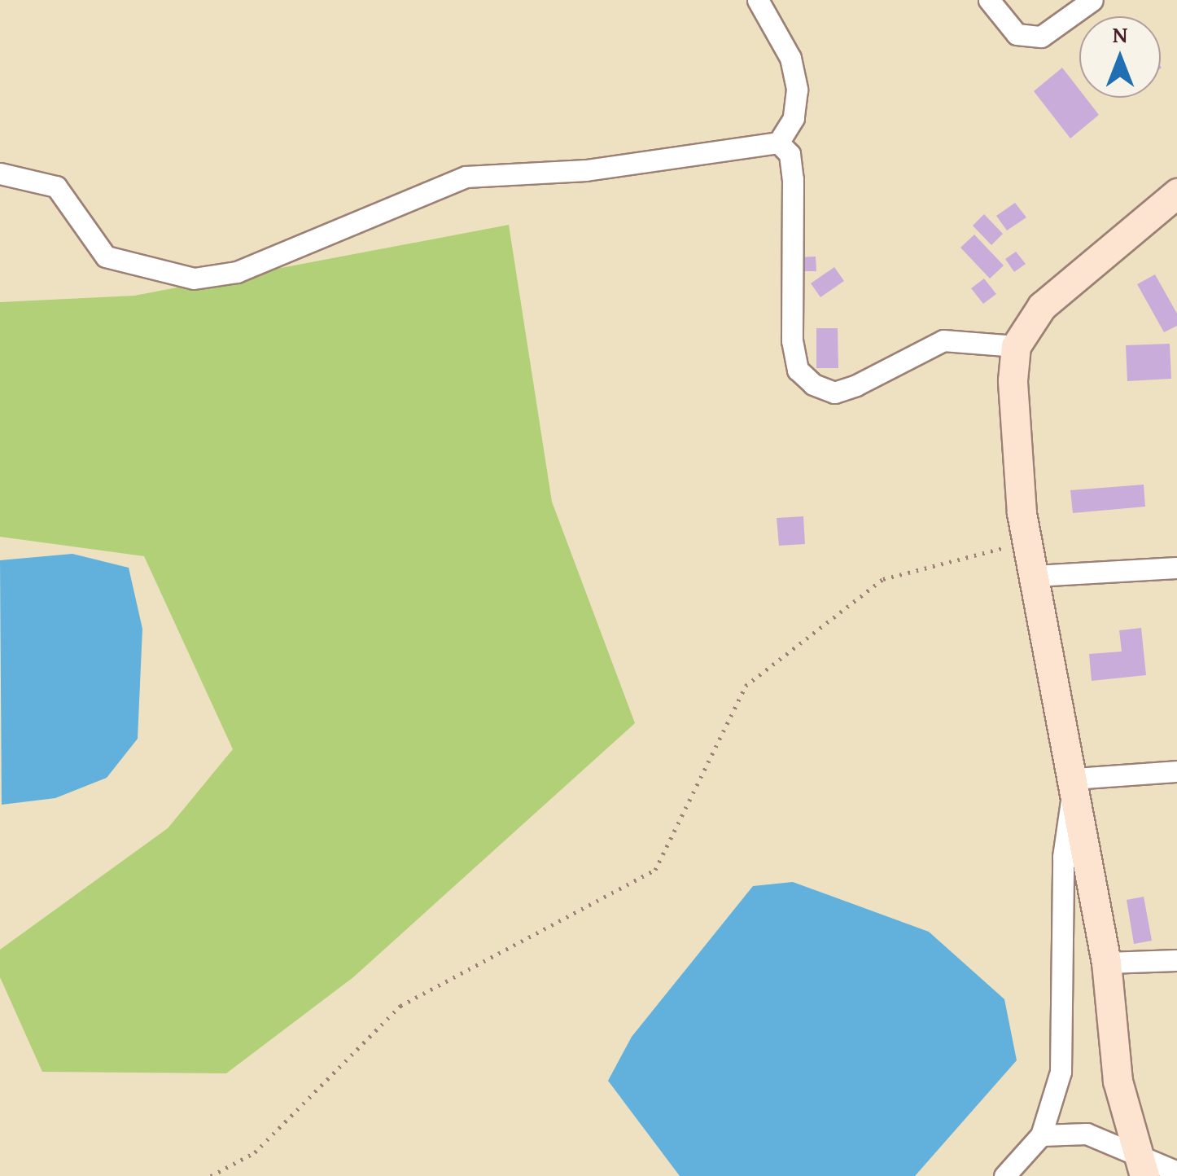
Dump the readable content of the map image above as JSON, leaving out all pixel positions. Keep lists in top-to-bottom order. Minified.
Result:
{"north":"top"}
